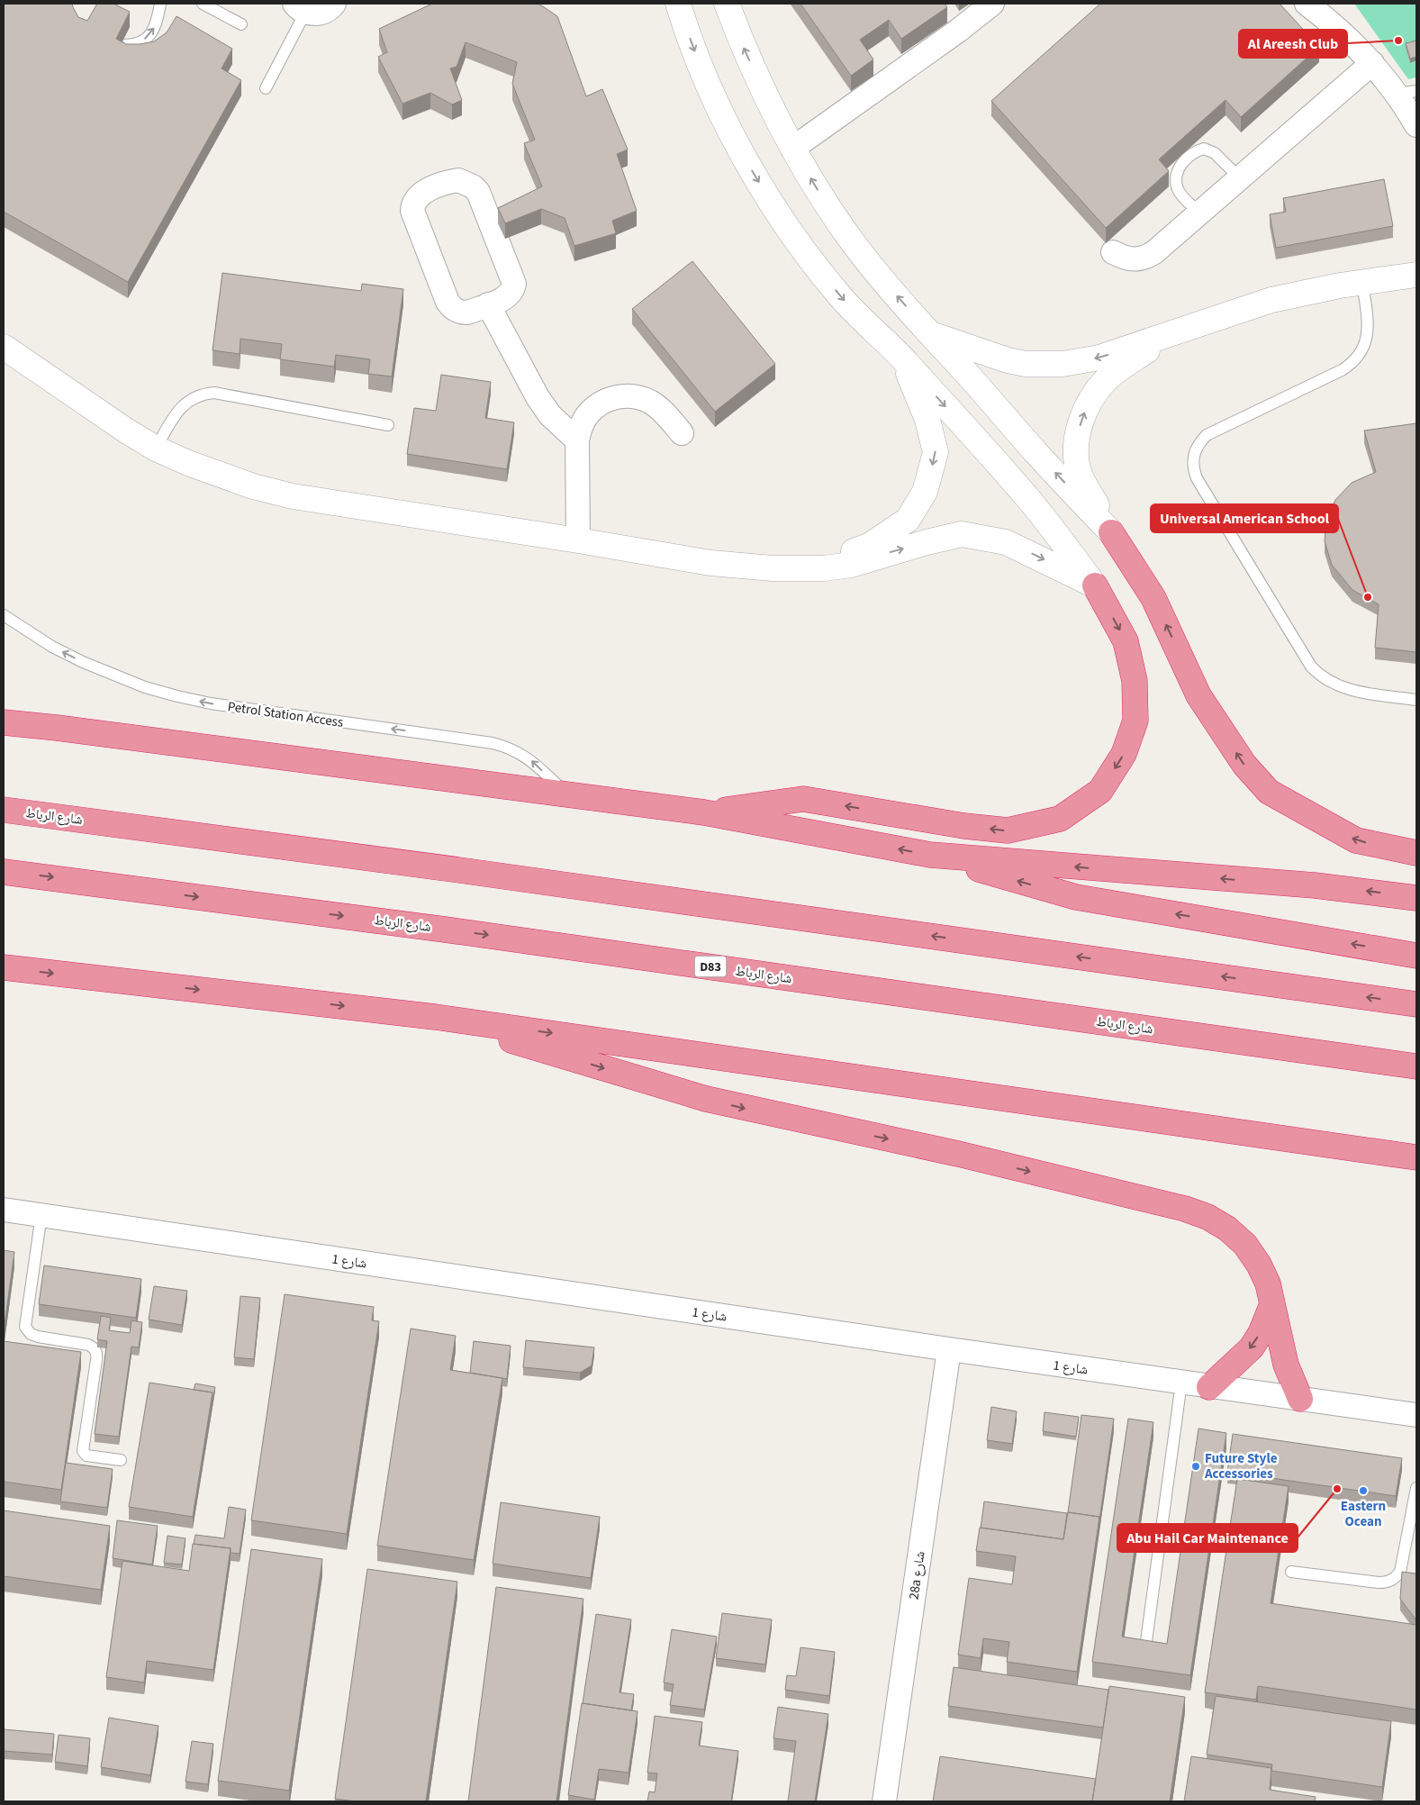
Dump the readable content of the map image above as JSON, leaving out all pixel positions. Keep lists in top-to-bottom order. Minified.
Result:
{"streets":{"highway":["شارع الرباط","D83"],"street":["شارع 1","28a شارع"],"lane":["Petrol Station Access"]},"crossings":[["شارع 1","28a شارع"]],"one_way":["Petrol Station Access"],"places":["Al Areesh Club","Universal American School","Future Style Accessories","Abu Hail Car Maintenance","Eastern Ocean"]}
